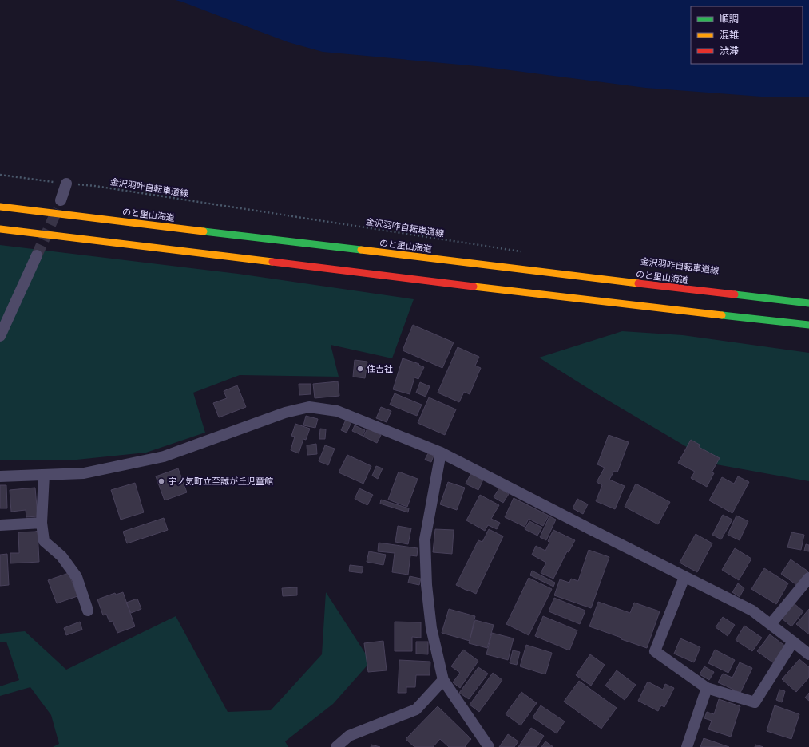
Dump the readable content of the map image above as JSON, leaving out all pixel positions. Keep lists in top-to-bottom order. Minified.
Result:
{"streets":{"highway":["のと里山海道"],"path":["金沢羽咋自転車道線"]},"places":["住吉社","宇ノ気町立至誠が丘児童館"],"legend":["順調","混雑","渋滞"]}
